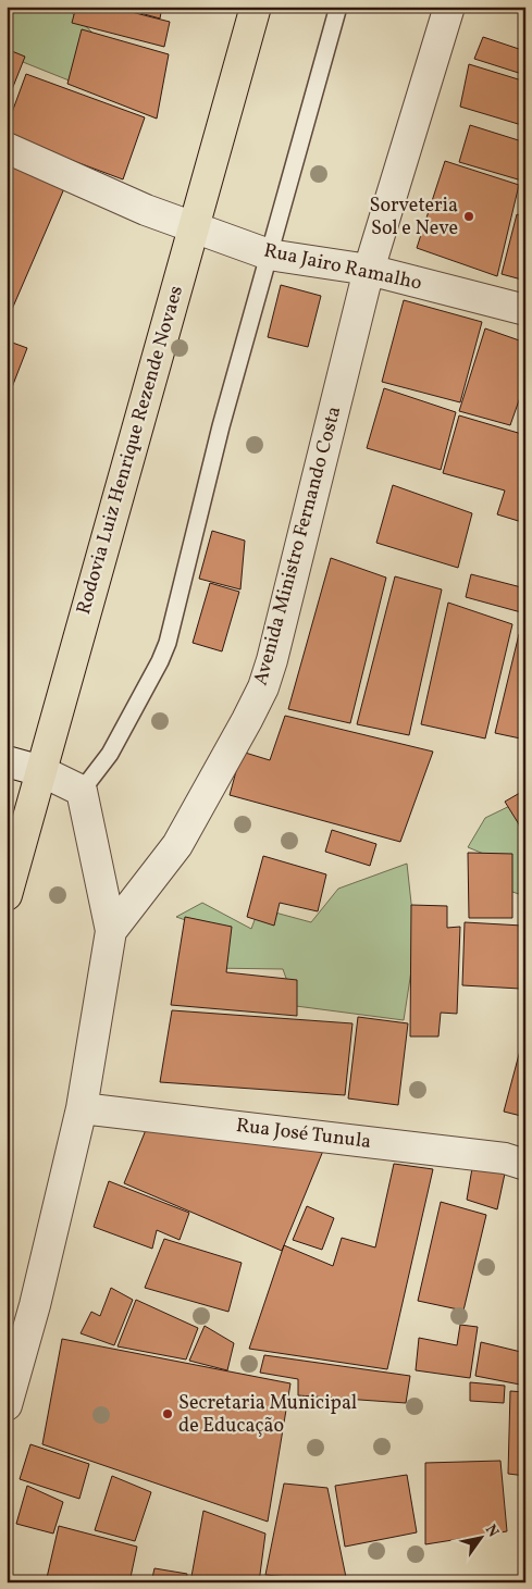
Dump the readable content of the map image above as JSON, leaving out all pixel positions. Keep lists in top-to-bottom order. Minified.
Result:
{"streets":{"highway":["Rodovia Luiz Henrique Rezende Novaes"],"street":["Rua Jairo Ramalho","Avenida Ministro Fernando Costa","Rua José Tunula"]},"crossings":[["Rua Jairo Ramalho","Rodovia Luiz Henrique Rezende Novaes"],["Rua Jairo Ramalho","Avenida Ministro Fernando Costa"],["Avenida Ministro Fernando Costa","Rua José Tunula"]],"places":["Sorveteria Sol e Neve","Secretaria Municipal de Educação"],"north":"top right"}
